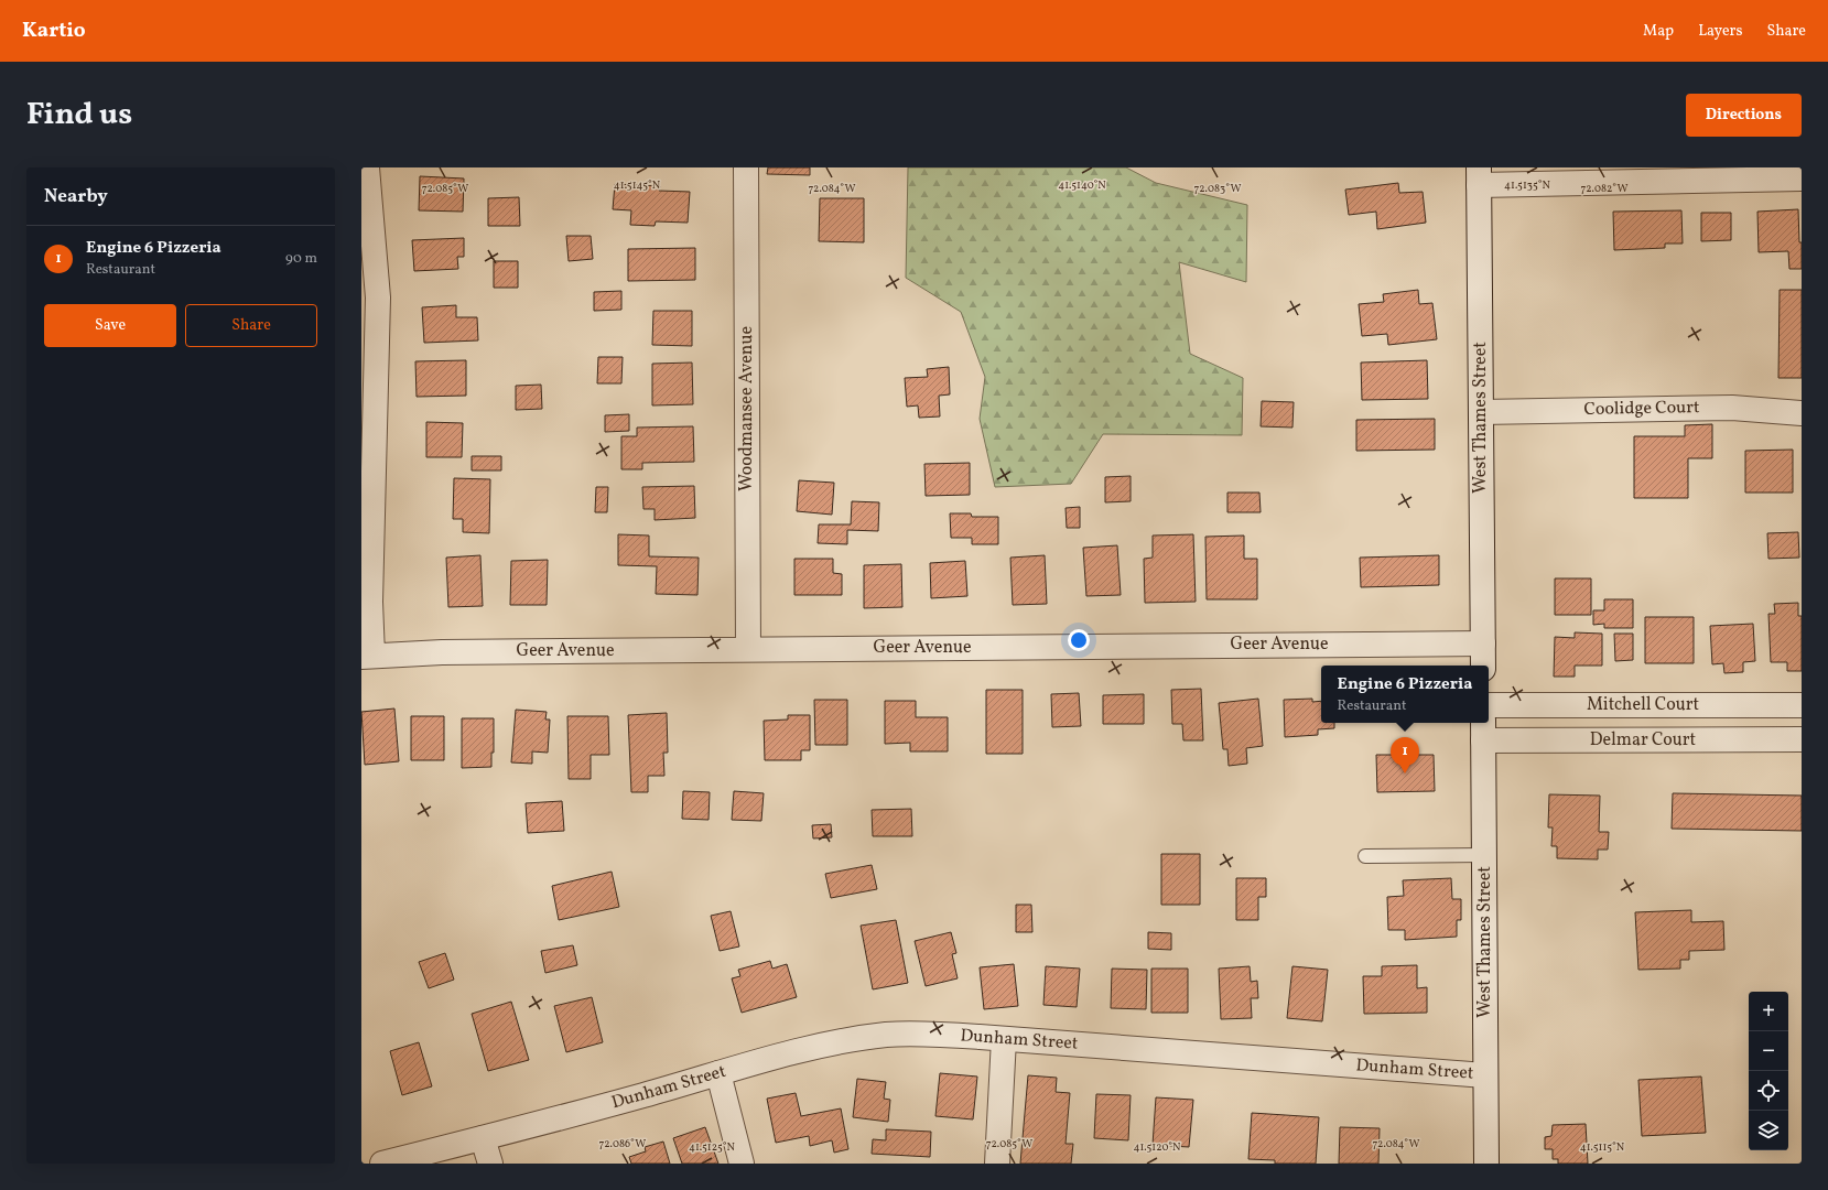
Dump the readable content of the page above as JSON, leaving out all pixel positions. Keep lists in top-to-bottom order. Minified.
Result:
{"streets":{"street":["Woodmansee Avenue","Coolidge Court","West Thames Street","Geer Avenue","Mitchell Court","Delmar Court","Dunham Street"]},"crossings":[["Woodmansee Avenue","Geer Avenue"],["Coolidge Court","West Thames Street"],["West Thames Street","Geer Avenue"],["West Thames Street","Delmar Court"],["West Thames Street","Dunham Street"]],"page":{"header":"Kartio","nav":["Map","Layers","Share"],"title":"Find us","buttons":["Directions",["Save","Share"]],"heading":"Nearby","list":[{"mark":"1","name":"Engine 6 Pizzeria","note":"Restaurant","value":"90 m"}],"popup":["Engine 6 Pizzeria","Restaurant"],"pins":"1","map_buttons":["+","−"]},"coordinates":["41.5145°N","41.5135°N","41.5140°N","72.083°W","72.082°W","72.085°W","72.084°W","72.086°W","41.5125°N","41.5120°N","41.5115°N"]}
